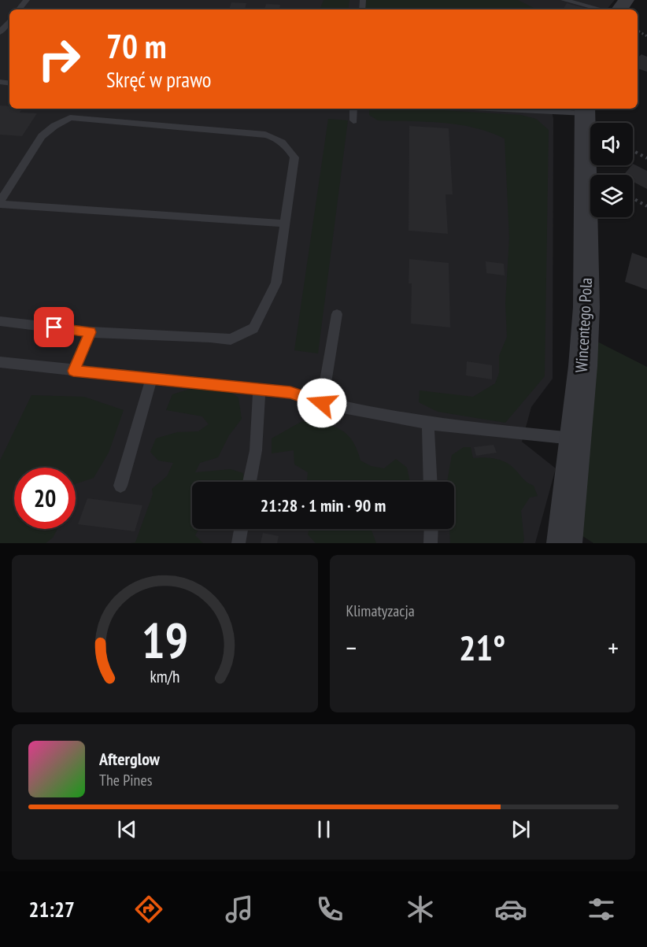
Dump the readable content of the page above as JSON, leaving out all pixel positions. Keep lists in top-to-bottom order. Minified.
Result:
{"streets":{"street":["Wincentego Pola"]},"page":{"turn":["70 m","Skręć w prawo"],"limit":"20","trip":"21:28 · 1 min · 90 m","tile":"Klimatyzacja","heat":["−","21°","+"],"song":["Afterglow","The Pines"],"tabs":"21:27","gauge":["19","km/h"]}}
